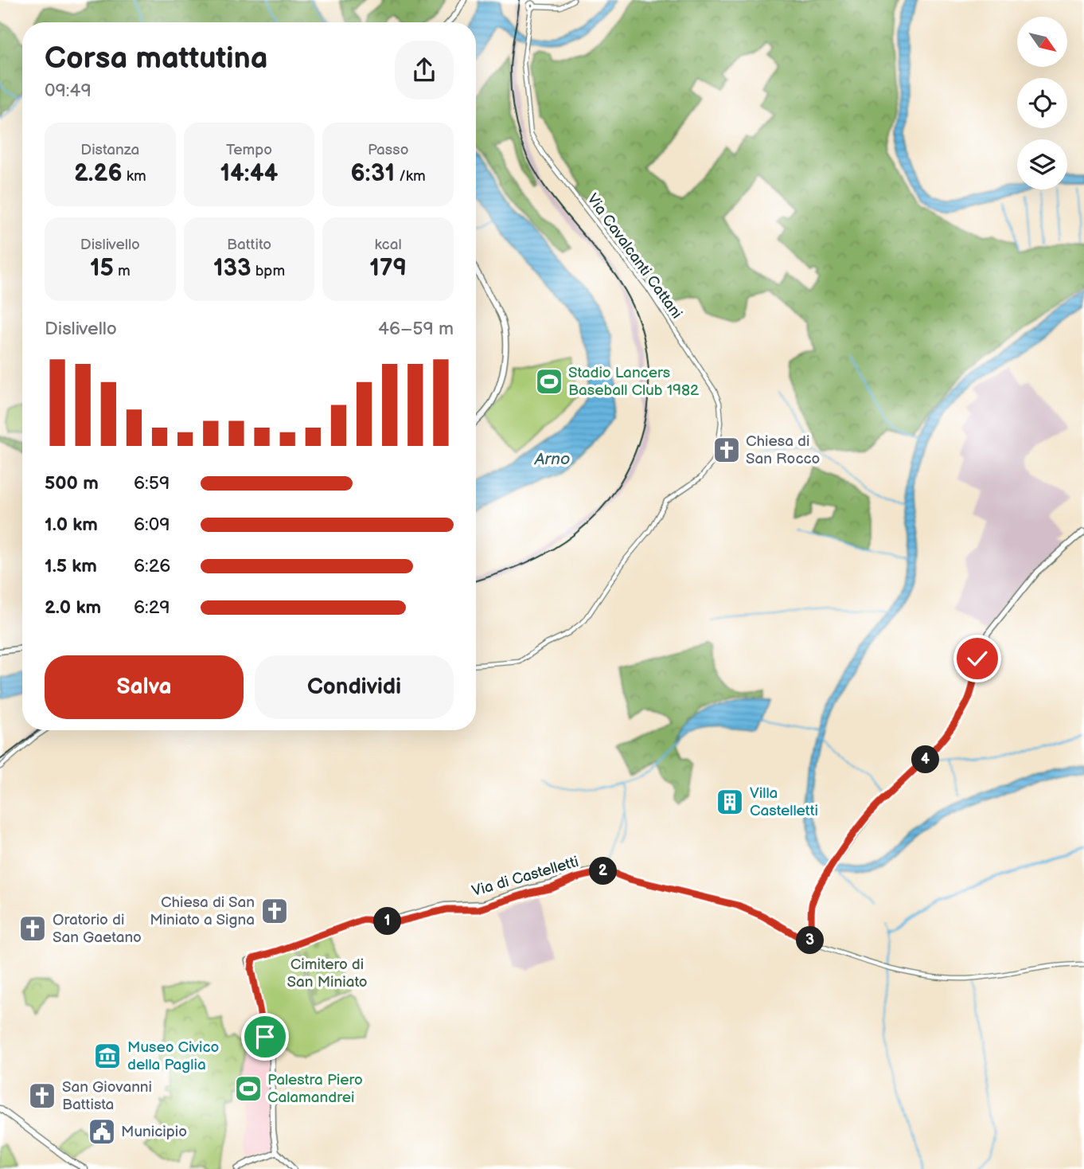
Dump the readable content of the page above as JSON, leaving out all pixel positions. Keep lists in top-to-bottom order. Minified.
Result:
{"streets":{"main road":["Via di Castelletti"],"street":["Via Cavalcanti Cattani"]},"water":["Arno"],"parks":["Cimitero di San Miniato"],"places":{"sports":["Stadio Lancers Baseball Club 1982","Palestra Piero Calamandrei"],"church":["Chiesa di San Rocco","Chiesa di San Miniato a Signa","Oratorio di San Gaetano","San Giovanni Battista"],"building":["Villa Castelletti"],"museum":["Museo Civico della Paglia"],"public building":["Municipio"]},"north":"bottom right","page":{"heading":["Corsa mattutina","09:49"],"stats":[["Distanza","2.26 km"],["Tempo","14:44"],["Passo","6:31 /km"],["Dislivello","15 m"],["Battito","133 bpm"],["kcal","179"]],"chart":["Dislivello","46–59 m"],"list":[{"name":"500 m","note":"6:59"},{"name":"1.0 km","note":"6:09"},{"name":"1.5 km","note":"6:26"},{"name":"2.0 km","note":"6:29"}],"buttons":["Salva","Condividi"],"pins":["4","2","1","3"]}}
